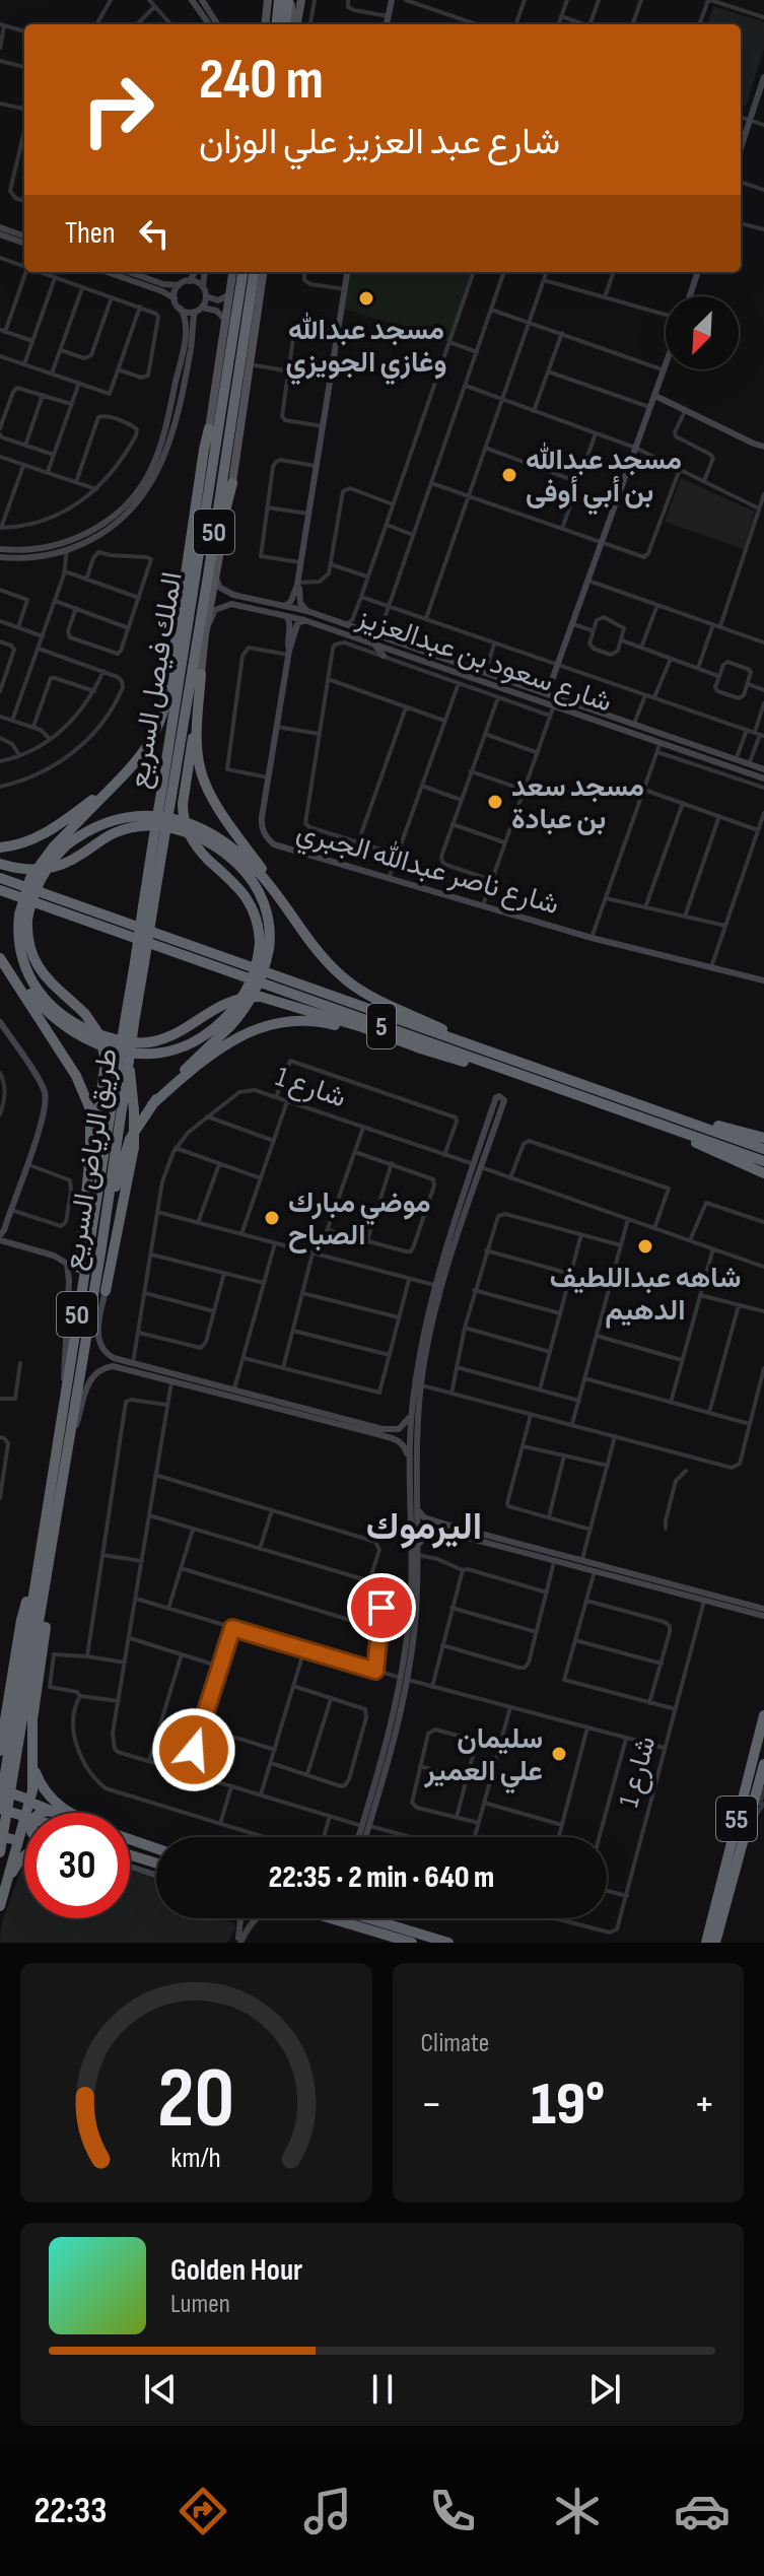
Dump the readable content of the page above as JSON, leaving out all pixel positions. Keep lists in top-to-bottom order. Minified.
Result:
{"streets":{"highway":["50","الملك فيصل السريع","5","طريق الرياض السريع","55"],"street":["شارع سعود بن عبدالعزيز","شارع ناصر عبدالله الجبري","شارع 1"]},"crossings":[["شارع سعود بن عبدالعزيز","الملك فيصل السريع"],["شارع سعود بن عبدالعزيز","شارع ناصر عبدالله الجبري"],["الملك فيصل السريع","طريق الرياض السريع"]],"districts":["اليرموك"],"places":["مسجد عبدالله وغازي الجويزي","مسجد عبدالله بن أبي أوفى","مسجد سعد بن عبادة","موضي مبارك الصباح","شاهه عبداللطيف الدهيم","سليمان علي العمير"],"north":"bottom left","page":{"turn":["240 m","شارع عبد العزيز علي الوزان"],"then":"Then","limit":"30","trip":"22:35 · 2 min · 640 m","tile":"Climate","heat":["−","19°","+"],"song":["Golden Hour","Lumen"],"tabs":"22:33","gauge":["20","km/h"]}}
